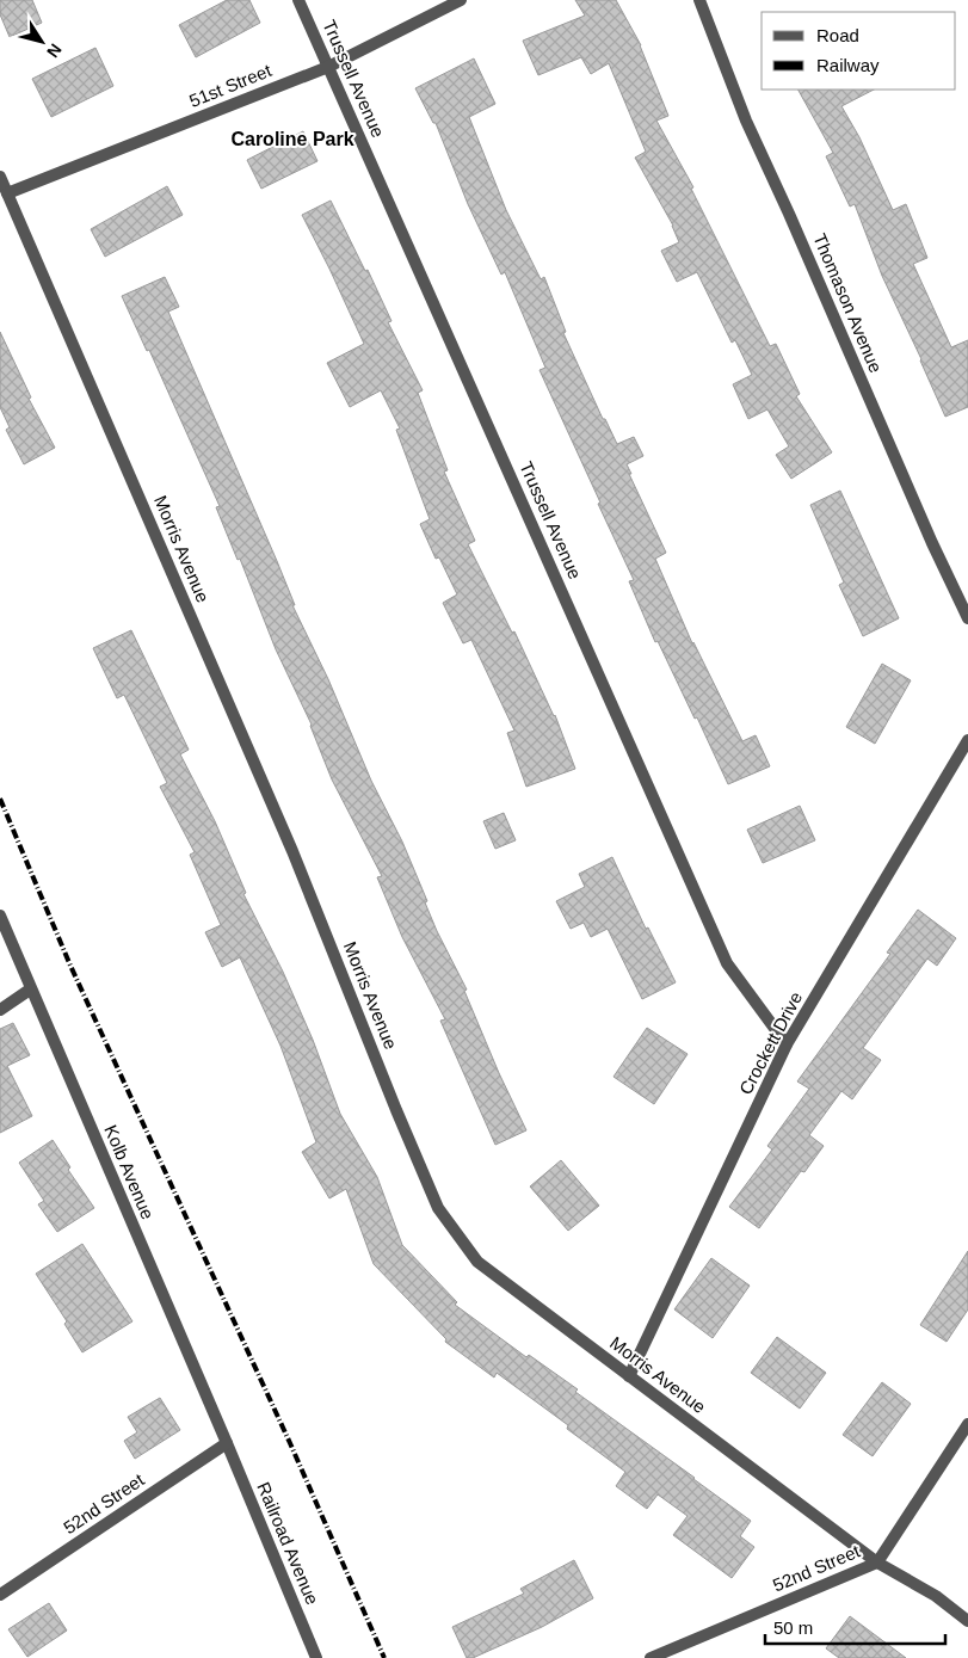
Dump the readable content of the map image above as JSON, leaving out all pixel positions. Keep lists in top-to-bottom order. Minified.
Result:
{"streets":{"street":["Trussell Avenue","51st Street","Thomason Avenue","Morris Avenue","Crockett Drive","Kolb Avenue","52nd Street","Railroad Avenue"]},"crossings":[["Trussell Avenue","51st Street"],["Trussell Avenue","Crockett Drive"],["51st Street","Morris Avenue"],["Morris Avenue","Crockett Drive"],["Morris Avenue","52nd Street"],["Kolb Avenue","52nd Street"],["Kolb Avenue","Railroad Avenue"],["52nd Street","Railroad Avenue"]],"districts":["Caroline Park"],"legend":["Road","Railway"],"scale_bar":"50 m","north":"bottom right"}
